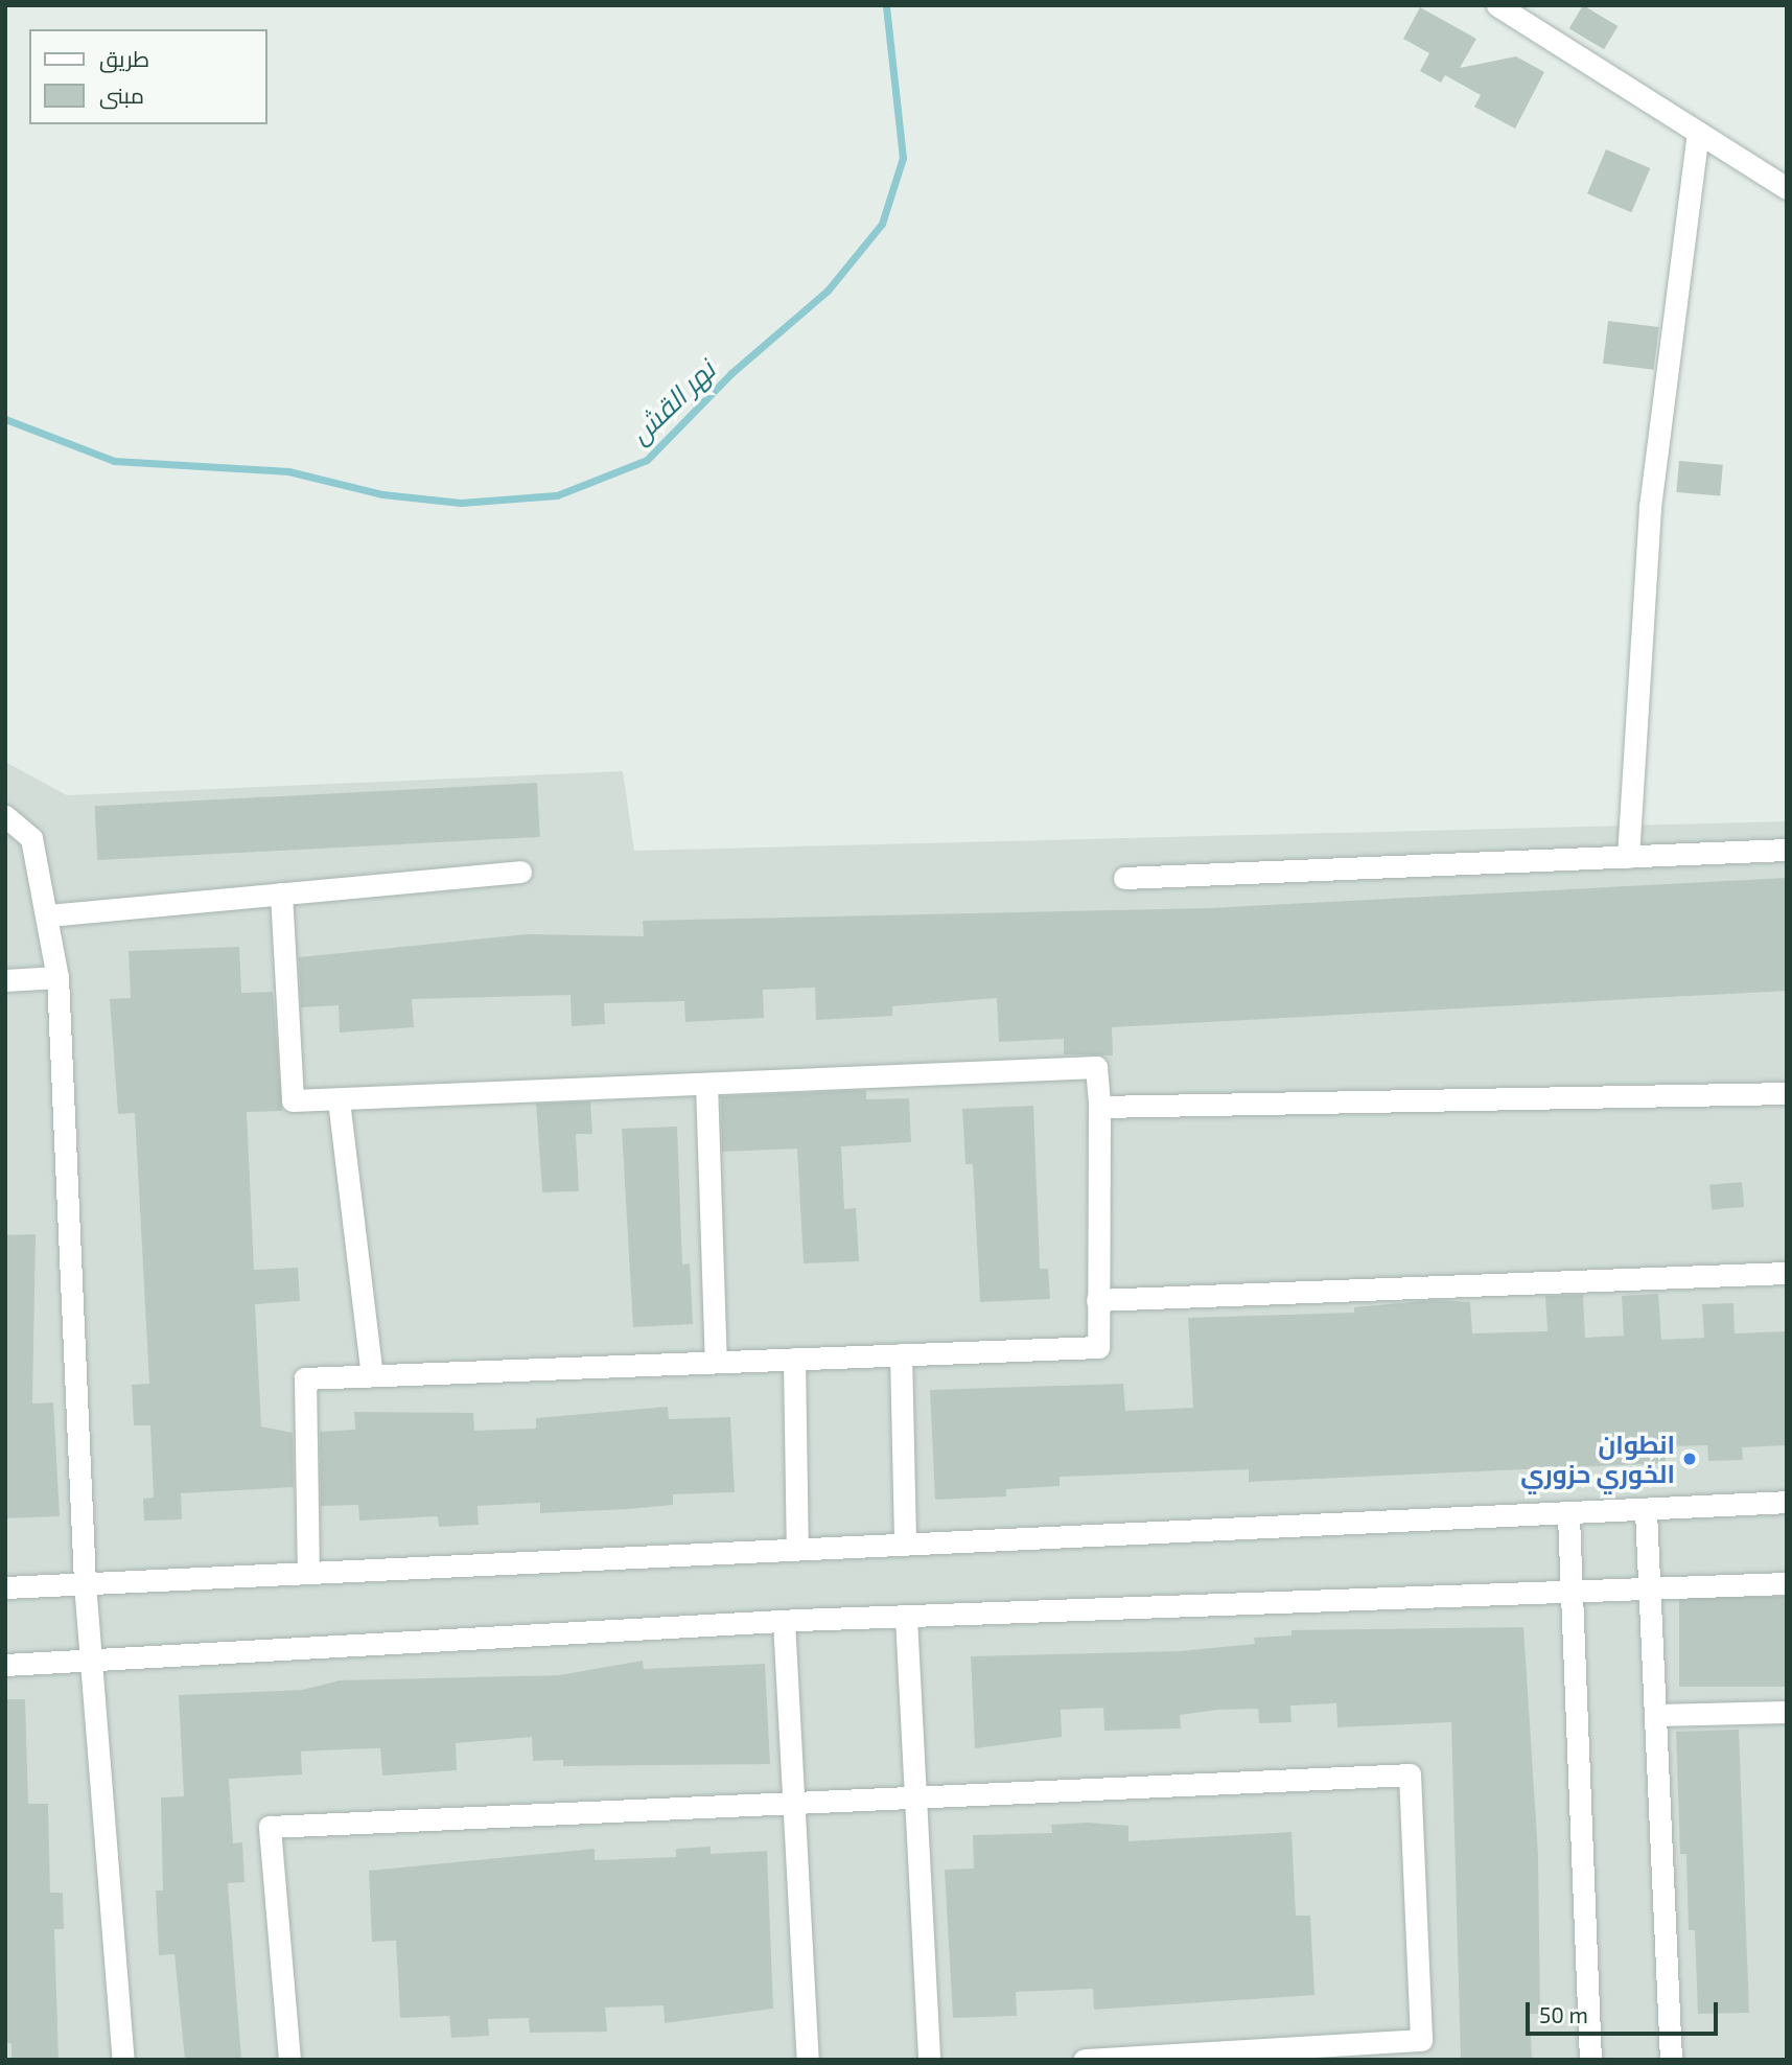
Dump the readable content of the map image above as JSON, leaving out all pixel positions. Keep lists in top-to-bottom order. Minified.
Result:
{"water":["نهر القش"],"places":["انطوان الخوري حزوري"],"legend":["طريق","مبنى"],"scale_bar":"50 m"}
